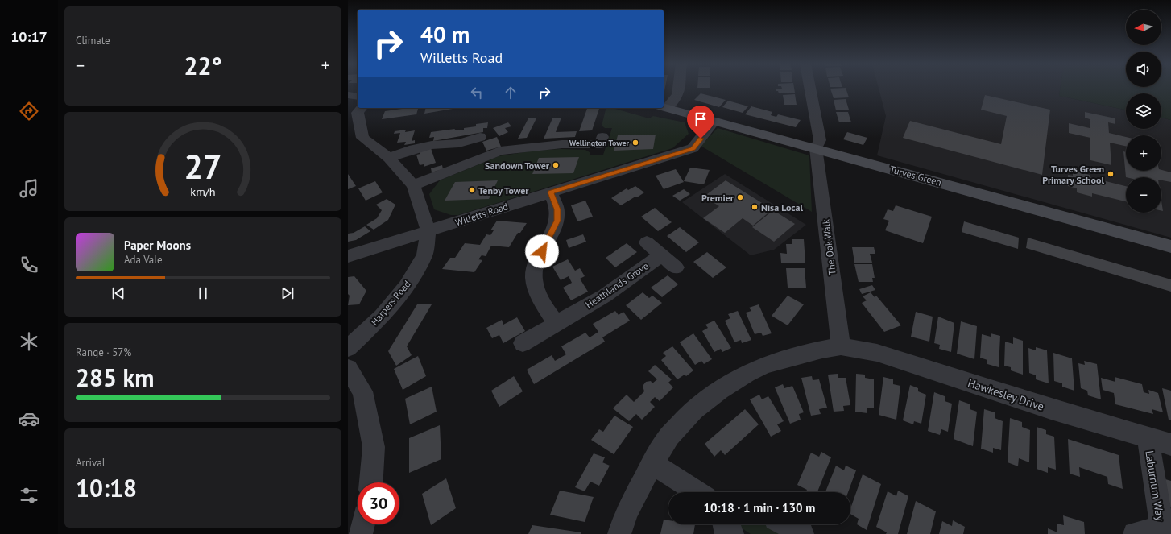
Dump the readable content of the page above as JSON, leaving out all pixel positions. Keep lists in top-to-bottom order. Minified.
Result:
{"streets":{"street":["Turves Green","Willetts Road","The Oak Walk","Heathlands Grove","Harpers Road","Hawkesley Drive","Laburnum Way"]},"crossings":[["Turves Green","Willetts Road"],["Turves Green","The Oak Walk"],["Willetts Road","Harpers Road"],["The Oak Walk","Hawkesley Drive"],["Hawkesley Drive","Laburnum Way"]],"places":["Wellington Tower","Sandown Tower","Turves Green Primary School","Tenby Tower","Premier","Nisa Local"],"north":"left","page":{"tabs":"10:17","tile":["Climate",["Range · 57%","285 km"],["Arrival","10:18"]],"map_buttons":["+","−"],"turn":["40 m","Willetts Road"],"heat":["−","22°","+"],"song":["Paper Moons","Ada Vale"],"limit":"30","trip":"10:18 · 1 min · 130 m","gauge":["27","km/h"]}}
